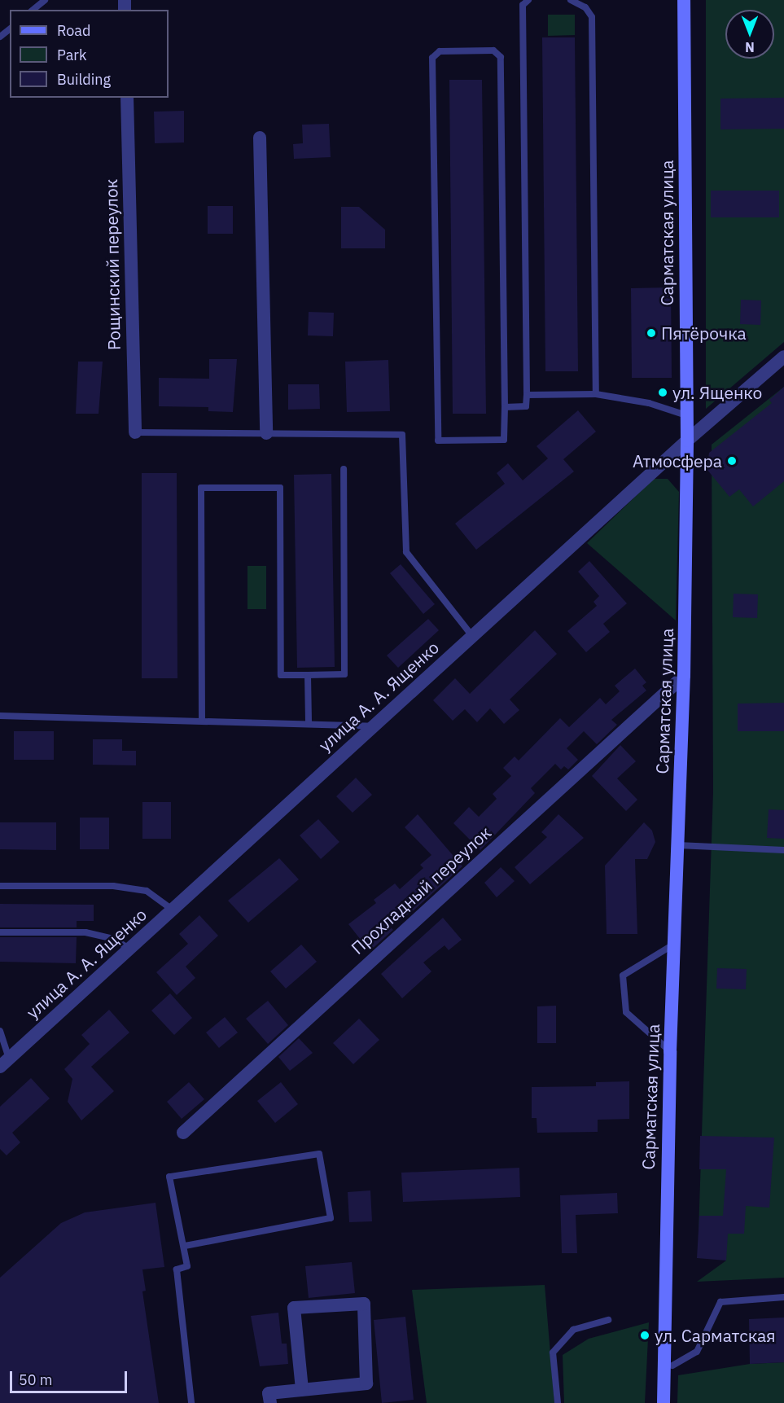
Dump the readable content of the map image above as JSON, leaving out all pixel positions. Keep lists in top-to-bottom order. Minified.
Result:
{"streets":{"main road":["Сарматская улица"],"street":["Рощинский переулок","улица А. А. Ященко","Прохладный переулок"]},"crossings":[["Сарматская улица","улица А. А. Ященко"],["Сарматская улица","Прохладный переулок"]],"places":["Пятёрочка","ул. Ященко","Атмосфера","ул. Сарматская"],"legend":["Road","Park","Building"],"scale_bar":"50 m","north":"bottom"}
